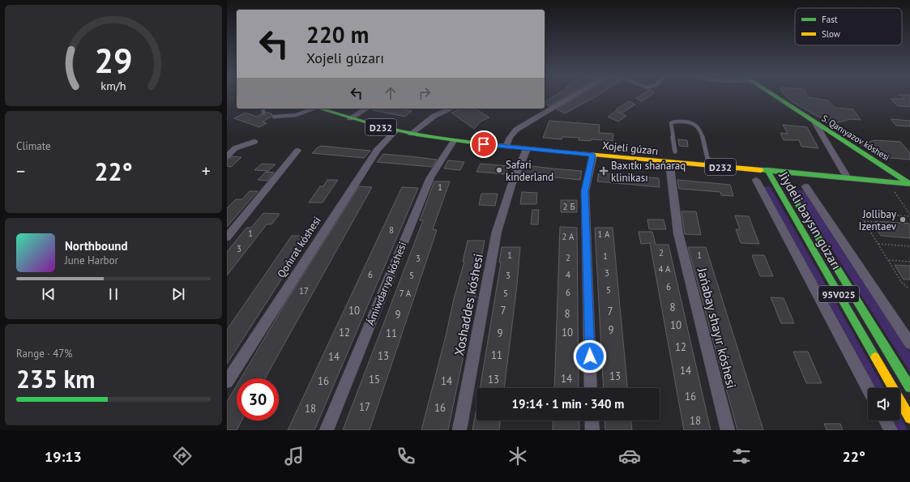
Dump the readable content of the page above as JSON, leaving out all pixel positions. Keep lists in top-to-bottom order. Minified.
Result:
{"streets":{"main road":["D232","S. Qanıyazov kóshesi","Xojeli gúzarı","Jiydeli baysın gúzarı","95V025"],"street":["Qońırat kóshesi","Ámiwdarıya kóshesi","Xoshaddes kóshesi","Jańabay shayır kóshesi"]},"crossings":[["S. Qanıyazov kóshesi","Xojeli gúzarı"],["Xojeli gúzarı","Jiydeli baysın gúzarı"],["Xojeli gúzarı","Qońırat kóshesi"],["Xojeli gúzarı","Ámiwdarıya kóshesi"],["Xojeli gúzarı","Xoshaddes kóshesi"],["Xojeli gúzarı","Jańabay shayır kóshesi"]],"places":{"other":["Safari kinderland","Jollibay Izentaev"],"health":["Baxıtkı shańaraq klinikası"]},"house_numbers":["1","2 Б","8","1","1 А","2 А","3","2","1","1","1","2","3","4 А","3","6","4","5","3","6","5","17","6","7 А","5","8","10","7","7","8","9","10","9","12","10","11","9","12","11","13","14","14","13","14","15","13","16","14","16","17","16","18","18"],"legend":["Fast","Slow"],"page":{"turn":["220 m","Xojeli gúzarı"],"tile":["Climate",["Range · 47%","235 km"]],"heat":["−","22°","+"],"song":["Northbound","June Harbor"],"limit":"30","trip":"19:14 · 1 min · 340 m","tabs":["19:13","22°"],"gauge":["29","km/h"]}}
